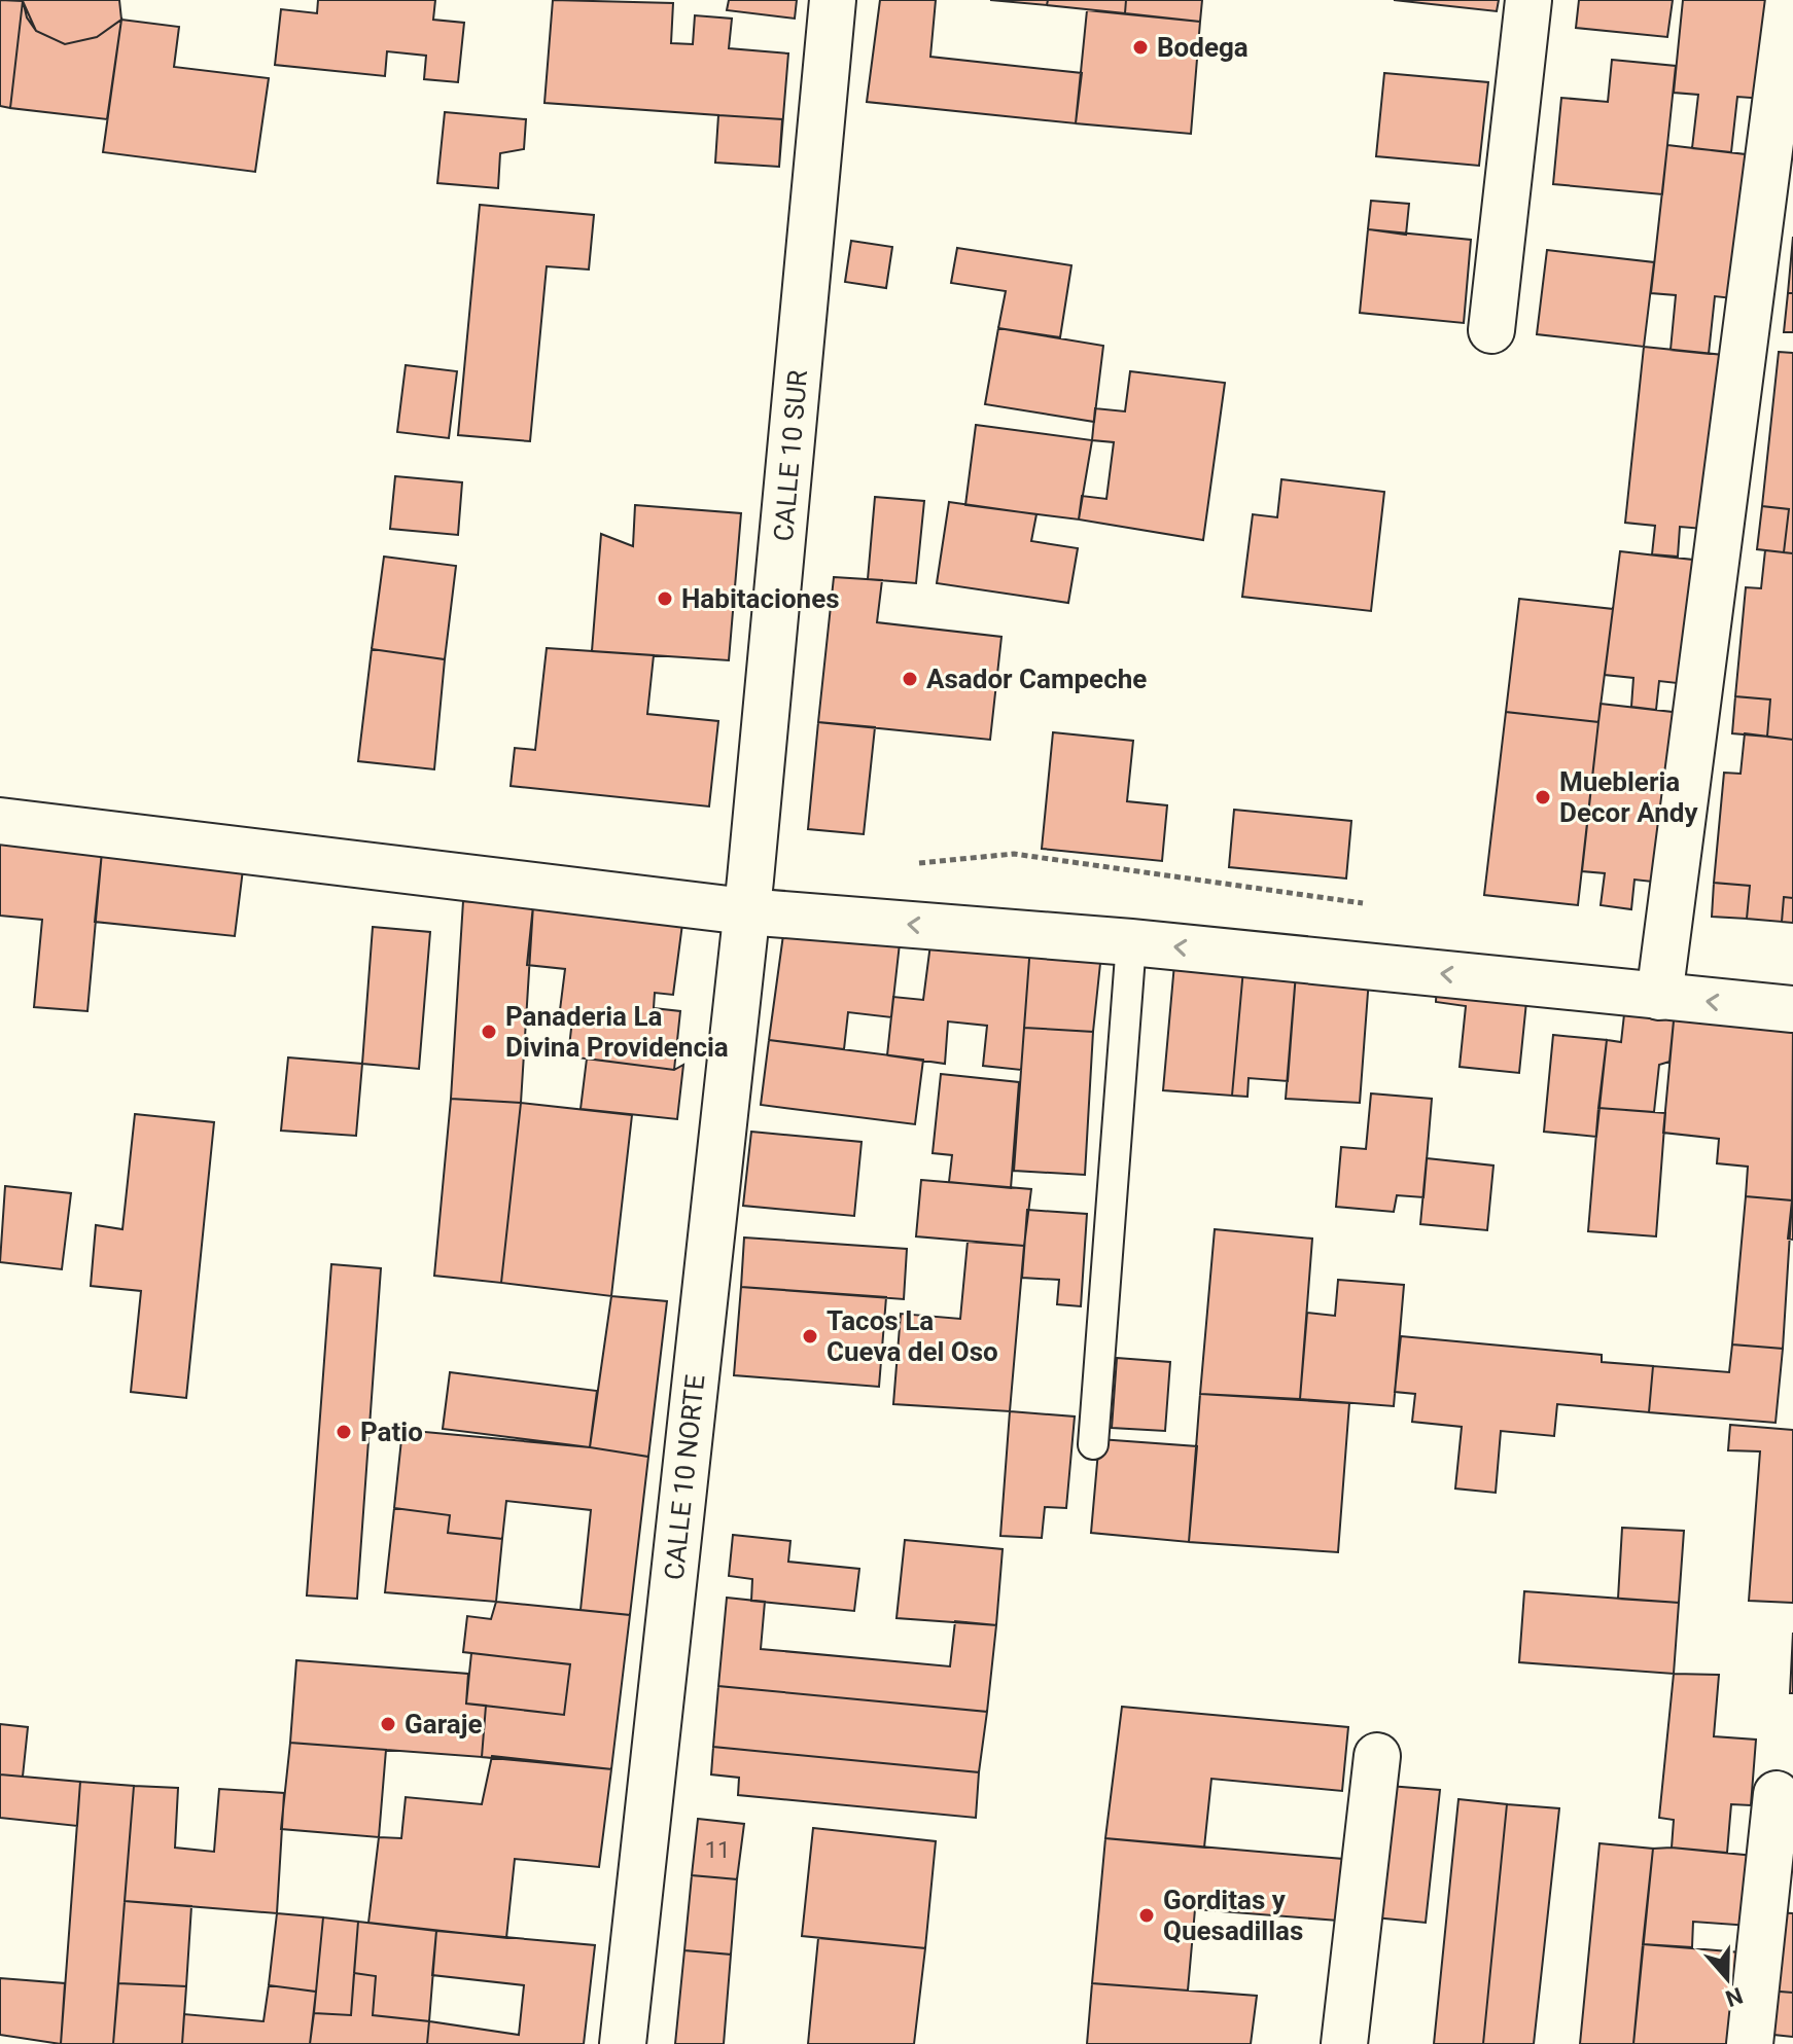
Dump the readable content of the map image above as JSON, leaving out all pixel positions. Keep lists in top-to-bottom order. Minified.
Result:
{"streets":{"street":["CALLE 10 SUR","CALLE 10 NORTE"]},"crossings":[["CALLE 10 SUR","CALLE 10 NORTE"]],"places":["Bodega","Habitaciones","Asador Campeche","Muebleria Decor Andy","Panaderia La Divina Providencia","Tacos La Cueva del Oso","Patio","Garaje","Gorditas y Quesadillas"],"house_numbers":["11"],"north":"bottom"}
